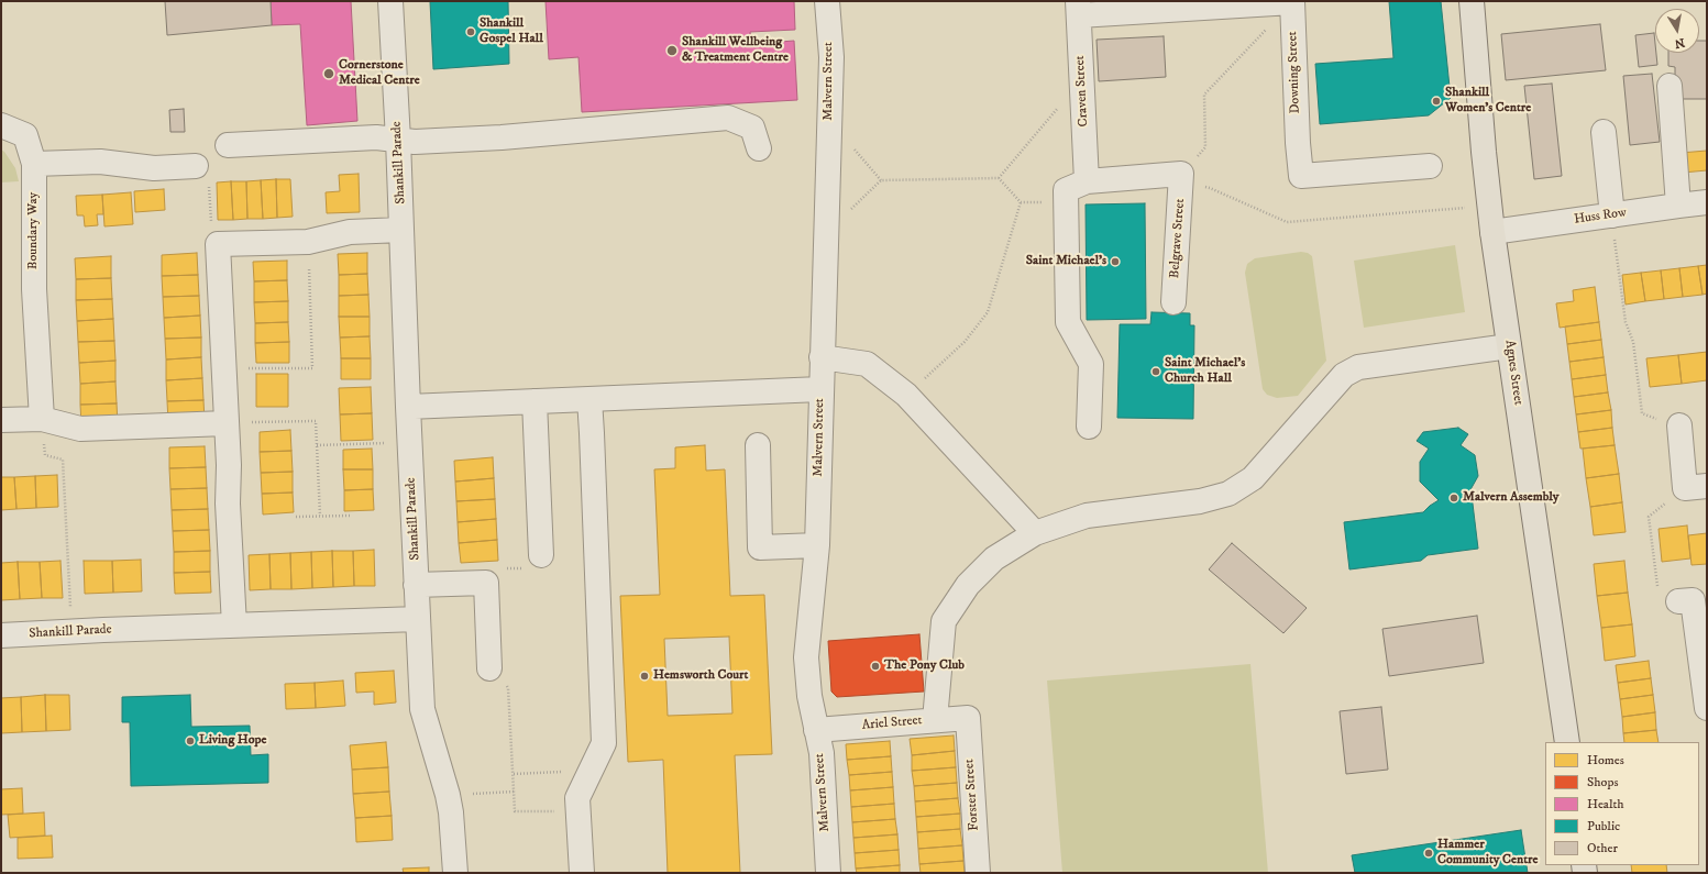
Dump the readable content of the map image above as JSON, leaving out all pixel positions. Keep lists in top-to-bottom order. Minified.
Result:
{"streets":{"main road":["Agnes Street"],"street":["Downing Street","Malvern Street","Craven Street","Shankill Parade","Huss Row","Boundary Way","Belgrave Street","Ariel Street","Forster Street"]},"crossings":[["Malvern Street","Ariel Street"],["Huss Row","Agnes Street"],["Ariel Street","Forster Street"]],"places":["Shankill Gospel Hall","Shankill Wellbeing & Treatment Centre","Cornerstone Medical Centre","Shankill Women's Centre","Saint Michael's","Saint Michael's Church Hall","Malvern Assembly","The Pony Club","Hemsworth Court","Living Hope","Hammer Community Centre"],"legend":["Homes","Shops","Health","Public","Other"],"north":"bottom"}
